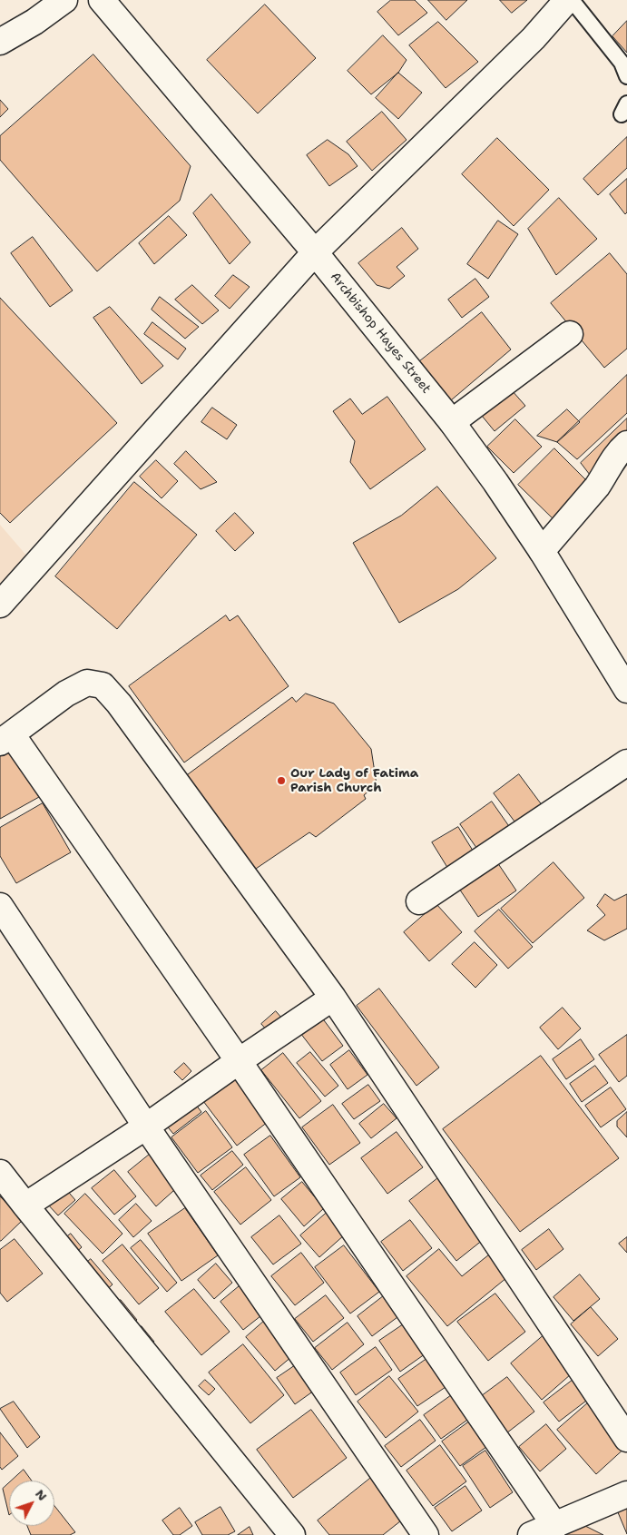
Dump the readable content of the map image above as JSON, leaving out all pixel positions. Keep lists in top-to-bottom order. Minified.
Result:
{"streets":{"street":["Archbishop Hayes Street"]},"places":["Our Lady of Fatima Parish Church"],"north":"top right"}
